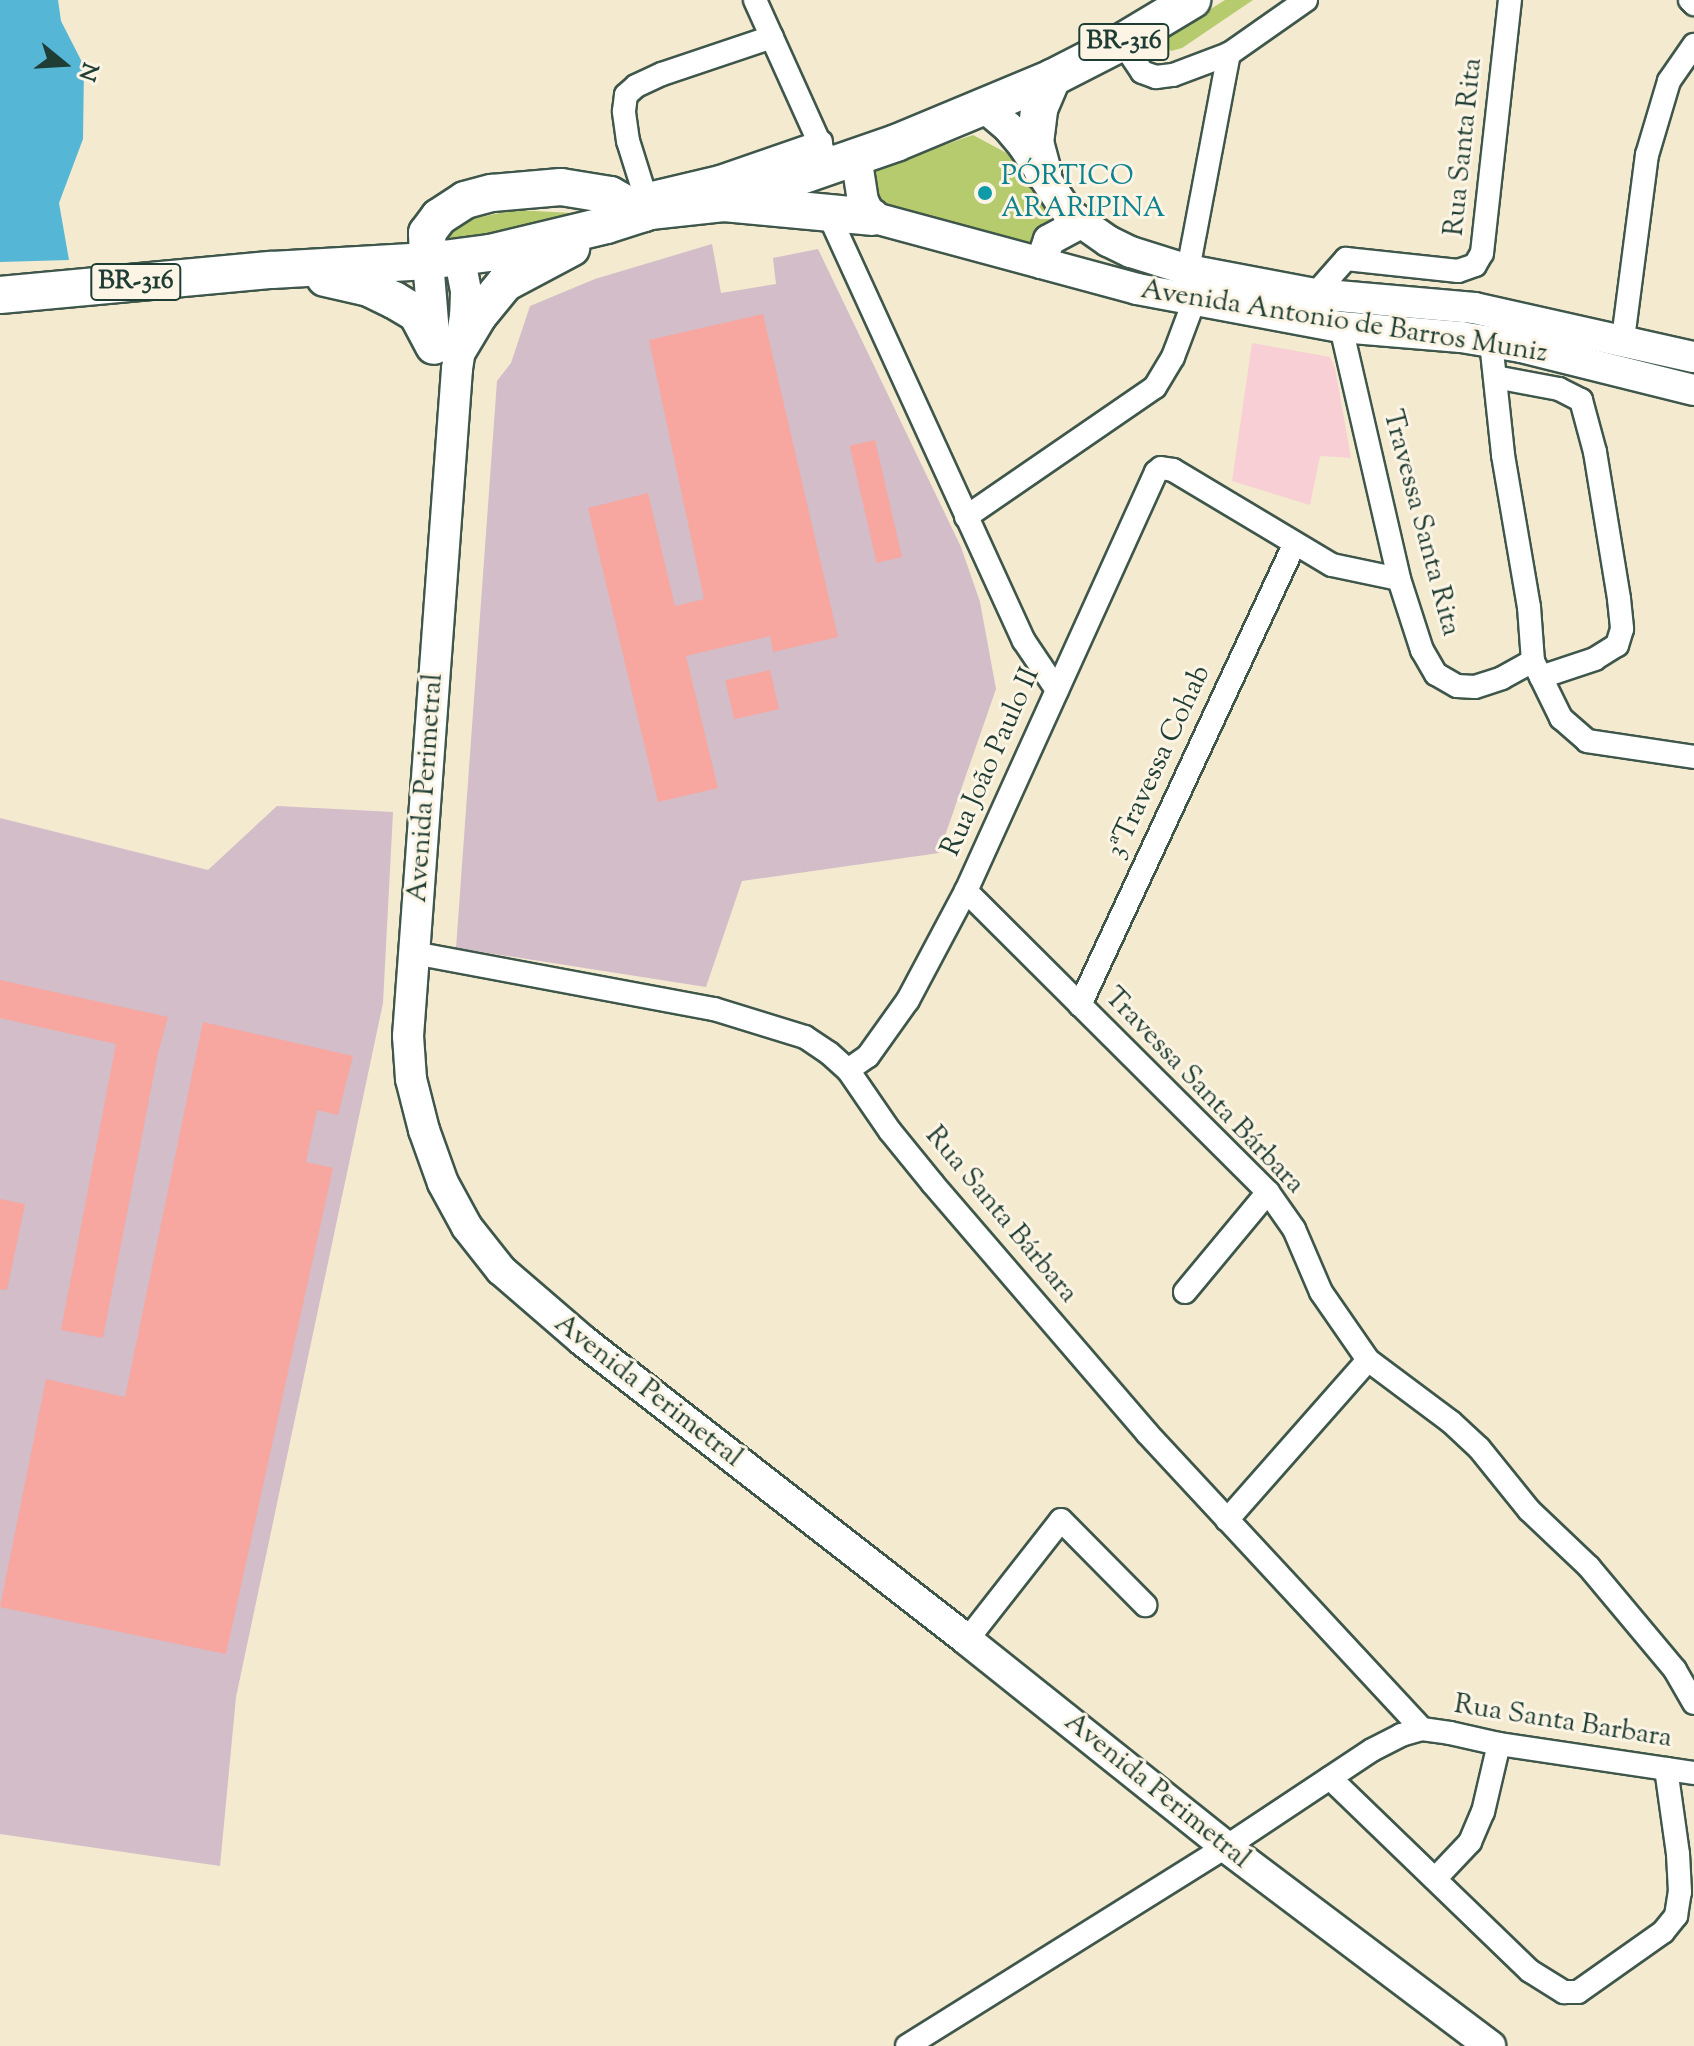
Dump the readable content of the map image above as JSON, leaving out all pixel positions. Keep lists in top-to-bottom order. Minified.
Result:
{"streets":{"highway":["BR-316"],"main road":["Avenida Antonio de Barros Muniz","Avenida Perimetral"],"street":["Rua Santa Rita","Travessa Santa Rita","Rua João Paulo II","3ªTravessa Cohab","Travessa Santa Bárbara","Rua Santa Bárbara","Rua Santa Barbara"]},"crossings":[["BR-316","Avenida Antonio de Barros Muniz"],["Rua Santa Rita","Avenida Antonio de Barros Muniz"],["Avenida Antonio de Barros Muniz","Travessa Santa Rita"],["Rua João Paulo II","3ªTravessa Cohab"],["Rua João Paulo II","Travessa Santa Bárbara"],["Rua João Paulo II","Rua Santa Bárbara"],["3ªTravessa Cohab","Travessa Santa Bárbara"],["Avenida Perimetral","Rua Santa Bárbara"],["Rua Santa Bárbara","Rua Santa Barbara"]],"places":["PÓRTICO ARARIPINA"],"north":"right"}
